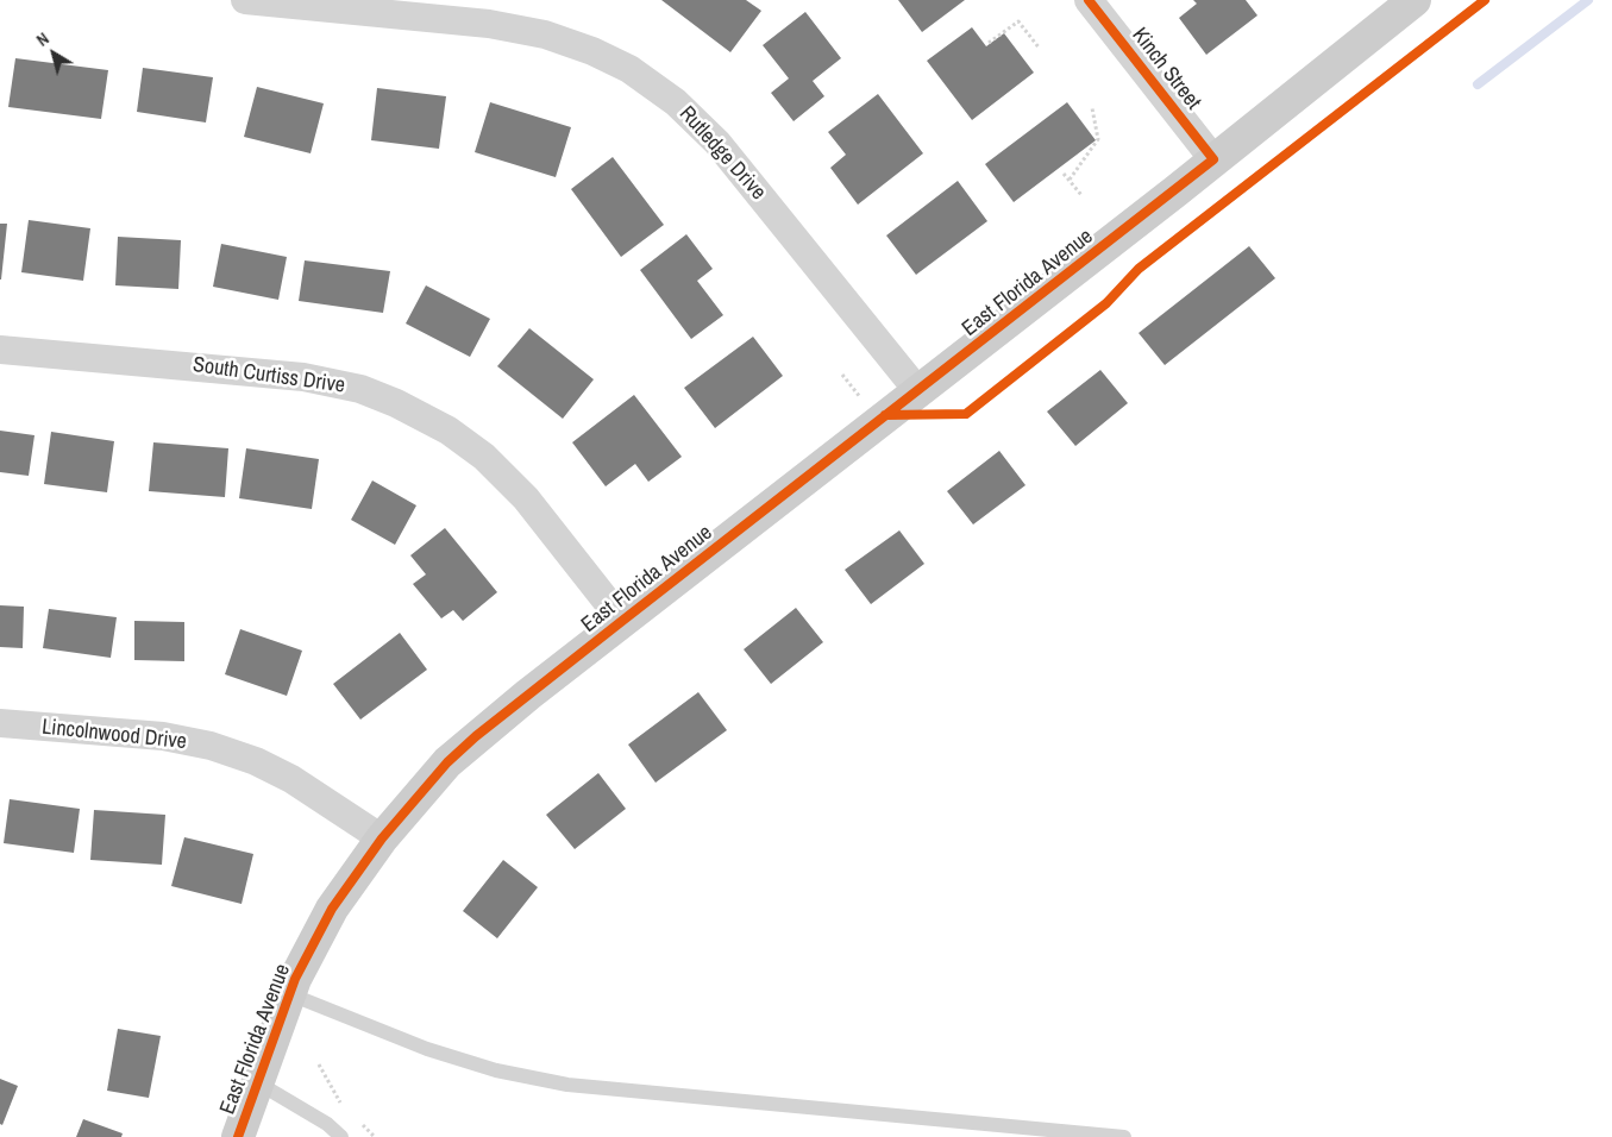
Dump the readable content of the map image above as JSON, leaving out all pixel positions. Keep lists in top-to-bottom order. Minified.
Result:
{"streets":{"street":["Kinch Street","Rutledge Drive","East Florida Avenue","South Curtiss Drive","Lincolnwood Drive"]},"crossings":[["Kinch Street","East Florida Avenue"],["Rutledge Drive","East Florida Avenue"],["East Florida Avenue","South Curtiss Drive"],["East Florida Avenue","Lincolnwood Drive"]],"north":"top left"}
